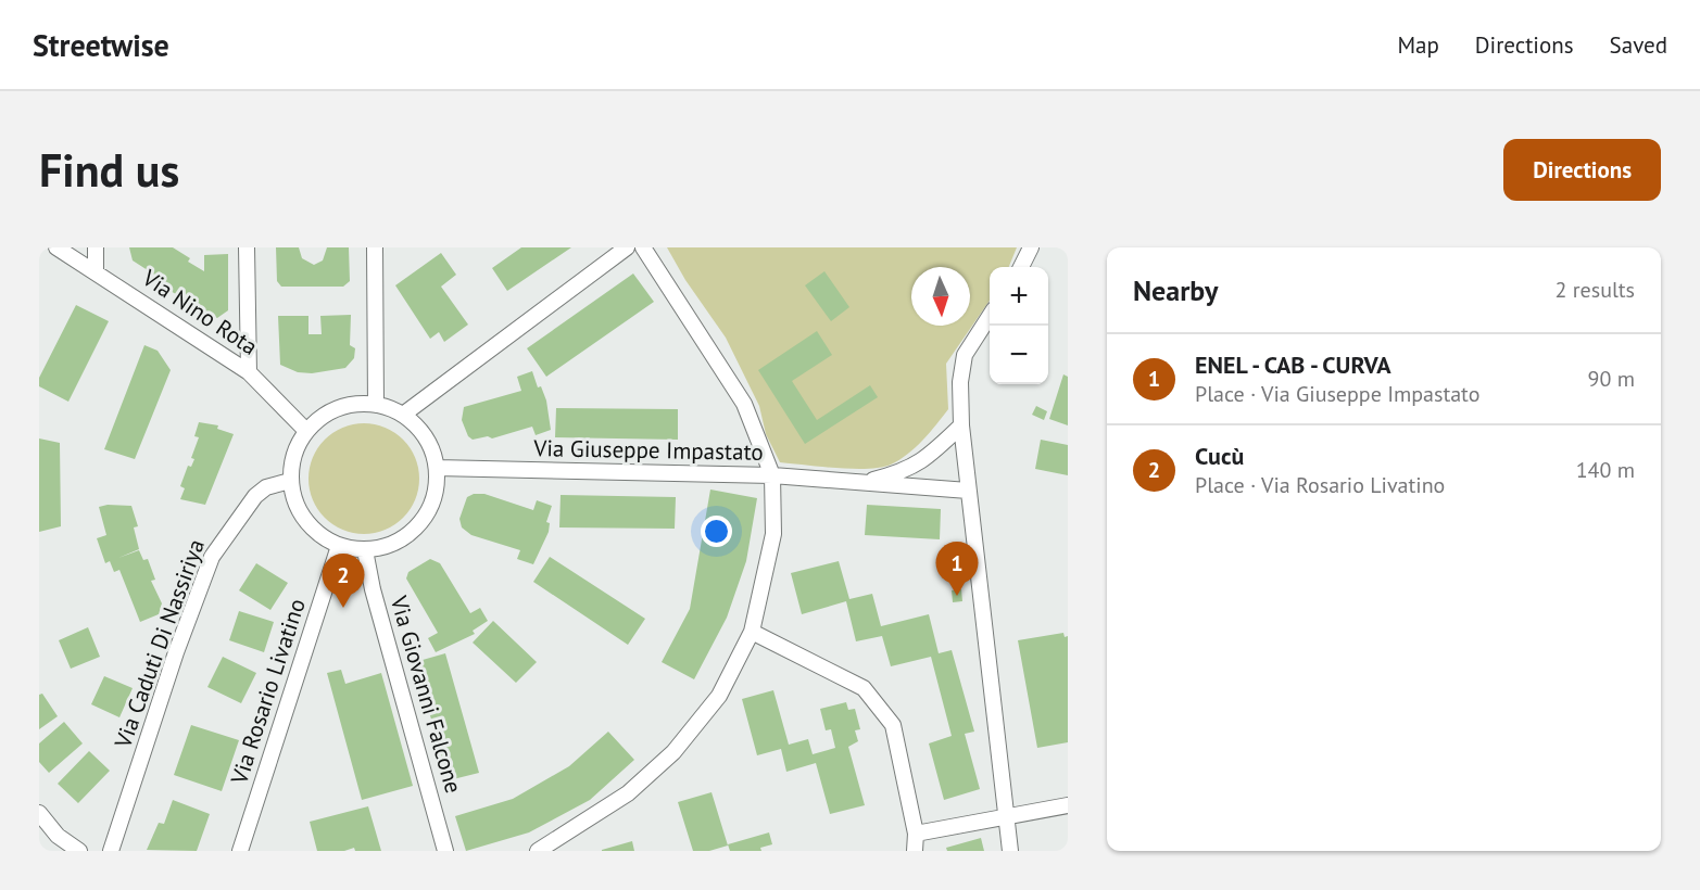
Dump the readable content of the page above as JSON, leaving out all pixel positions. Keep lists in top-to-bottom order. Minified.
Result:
{"streets":{"street":["Via Nino Rota","Via Giuseppe Impastato","Via Caduti Di Nassiriya","Via Rosario Livatino","Via Giovanni Falcone"]},"crossings":[["Via Nino Rota","Via Giuseppe Impastato"],["Via Nino Rota","Via Caduti Di Nassiriya"],["Via Nino Rota","Via Rosario Livatino"],["Via Nino Rota","Via Giovanni Falcone"],["Via Giuseppe Impastato","Via Caduti Di Nassiriya"],["Via Giuseppe Impastato","Via Rosario Livatino"],["Via Giuseppe Impastato","Via Giovanni Falcone"],["Via Caduti Di Nassiriya","Via Rosario Livatino"],["Via Caduti Di Nassiriya","Via Giovanni Falcone"],["Via Rosario Livatino","Via Giovanni Falcone"]],"north":"bottom","page":{"header":"Streetwise","nav":["Map","Directions","Saved"],"buttons":"Directions","title":"Find us","heading":["Nearby","2 results"],"map_buttons":["+","−"],"list":[{"mark":"1","name":"ENEL - CAB - CURVA","note":"Place · Via Giuseppe Impastato","value":"90 m"},{"mark":"2","name":"Cucù","note":"Place · Via Rosario Livatino","value":"140 m"}],"pins":["1","2"]}}
